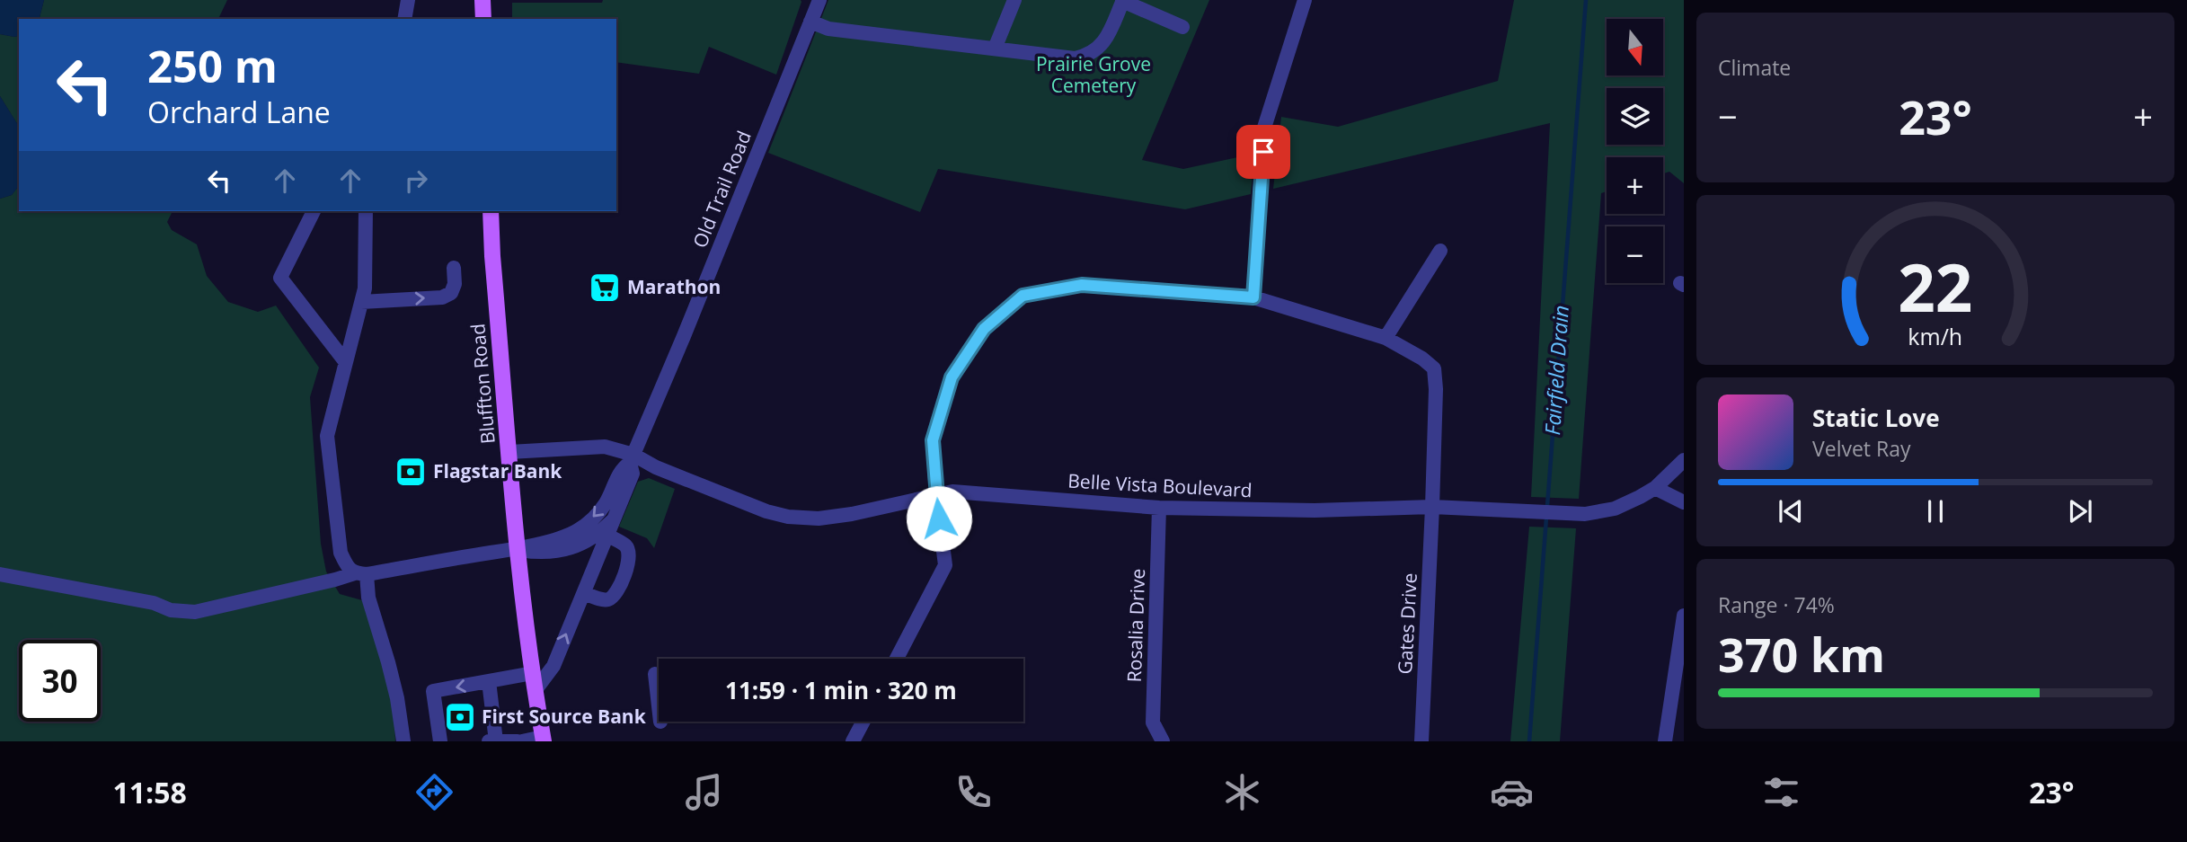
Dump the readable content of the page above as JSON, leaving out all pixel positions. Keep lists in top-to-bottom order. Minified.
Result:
{"streets":{"main road":["Bluffton Road"],"street":["Old Trail Road","Belle Vista Boulevard","Gates Drive","Rosalia Drive"]},"crossings":[["Old Trail Road","Bluffton Road"],["Old Trail Road","Belle Vista Boulevard"],["Bluffton Road","Belle Vista Boulevard"],["Belle Vista Boulevard","Gates Drive"],["Belle Vista Boulevard","Rosalia Drive"]],"water":["Fairfield Drain"],"parks":["Prairie Grove Cemetery"],"places":{"supermarket":["Marathon"],"bank":["Flagstar Bank","First Source Bank"]},"north":"bottom","page":{"tile":["Climate",["Range · 74%","370 km"]],"map_buttons":["+","−"],"turn":["250 m","Orchard Lane"],"heat":["−","23°","+"],"song":["Static Love","Velvet Ray"],"limit":"30","trip":"11:59 · 1 min · 320 m","tabs":["11:58","23°"],"gauge":["22","km/h"]}}
